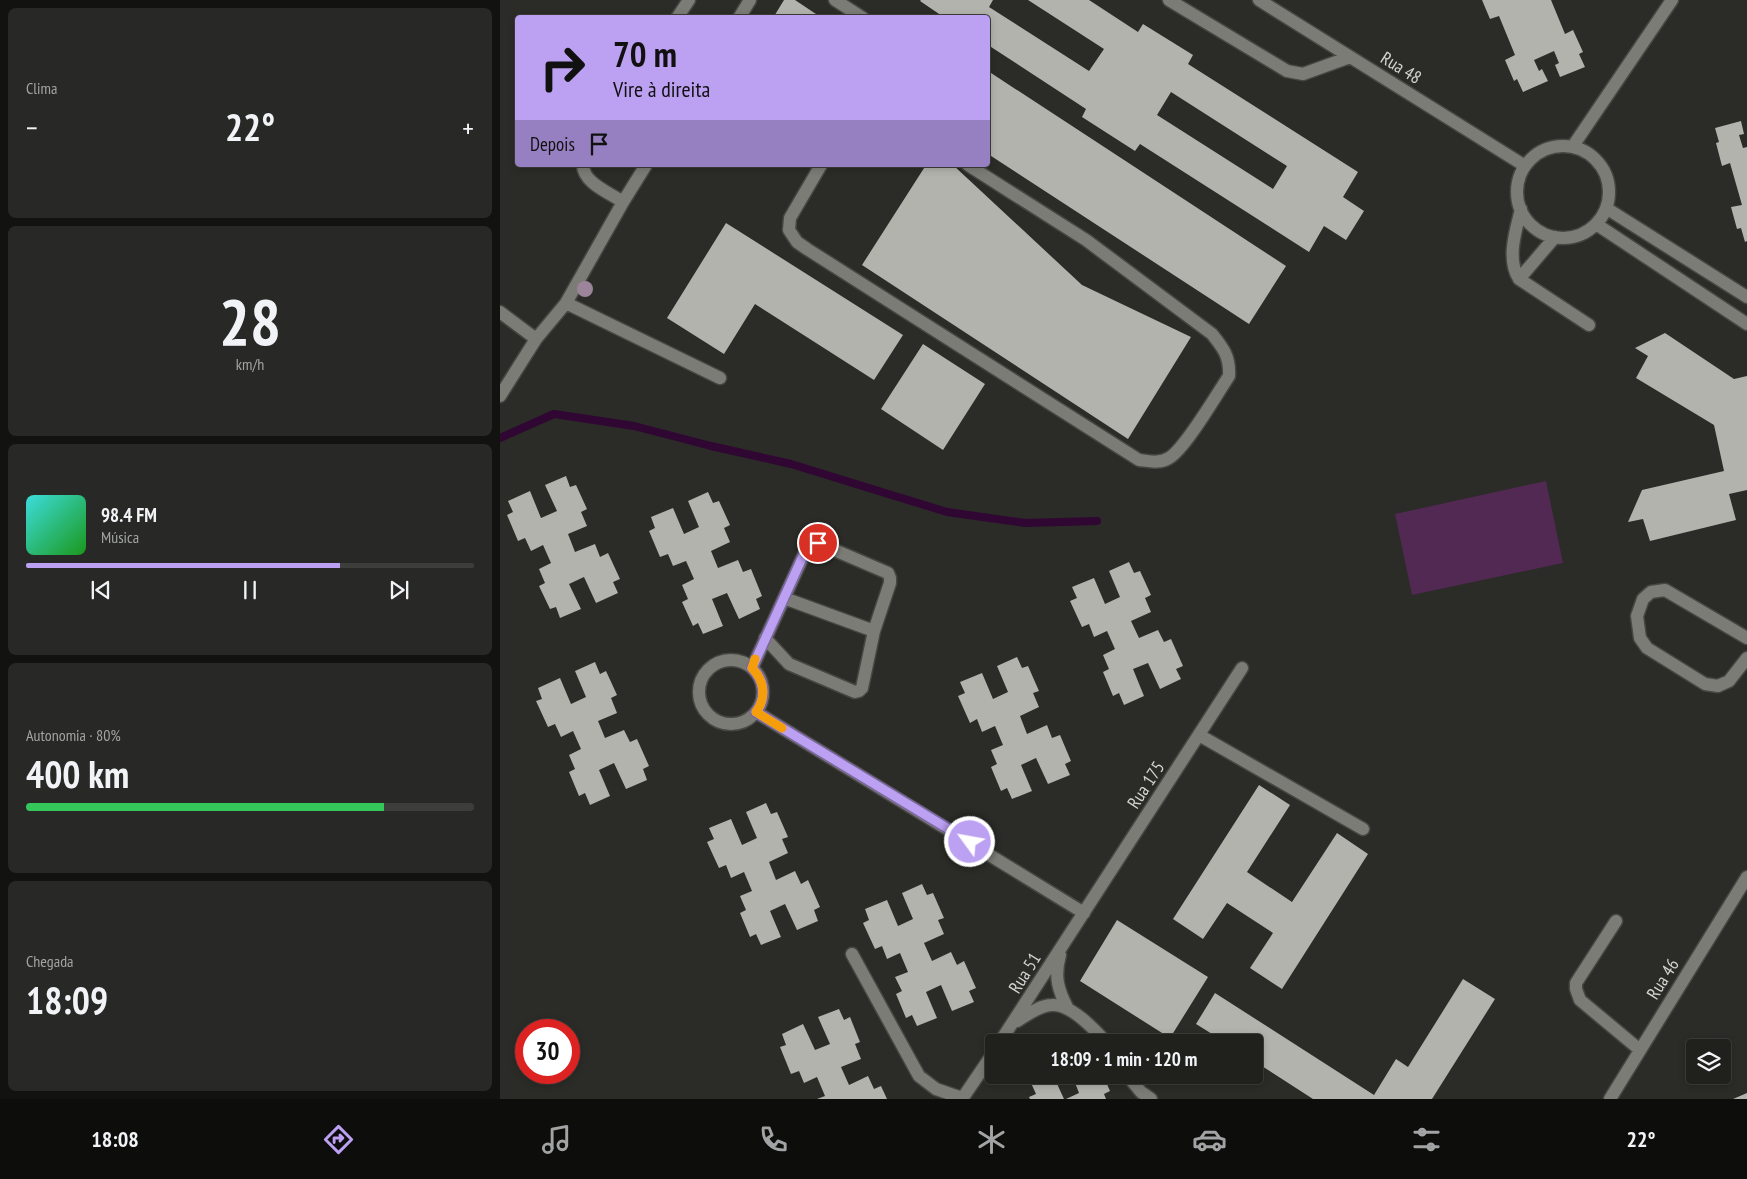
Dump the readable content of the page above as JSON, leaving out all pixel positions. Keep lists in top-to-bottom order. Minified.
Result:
{"streets":{"street":["Rua 48","Rua 175","Rua 51","Rua 46"]},"crossings":[["Rua 175","Rua 51"]],"page":{"tile":["Clima",["28","km/h"],["Autonomia · 80%","400 km"],["Chegada","18:09"]],"turn":["70 m","Vire à direita"],"heat":["−","22°","+"],"then":"Depois","song":["98.4 FM","Música"],"limit":"30","trip":"18:09 · 1 min · 120 m","tabs":["18:08","22°"]}}
